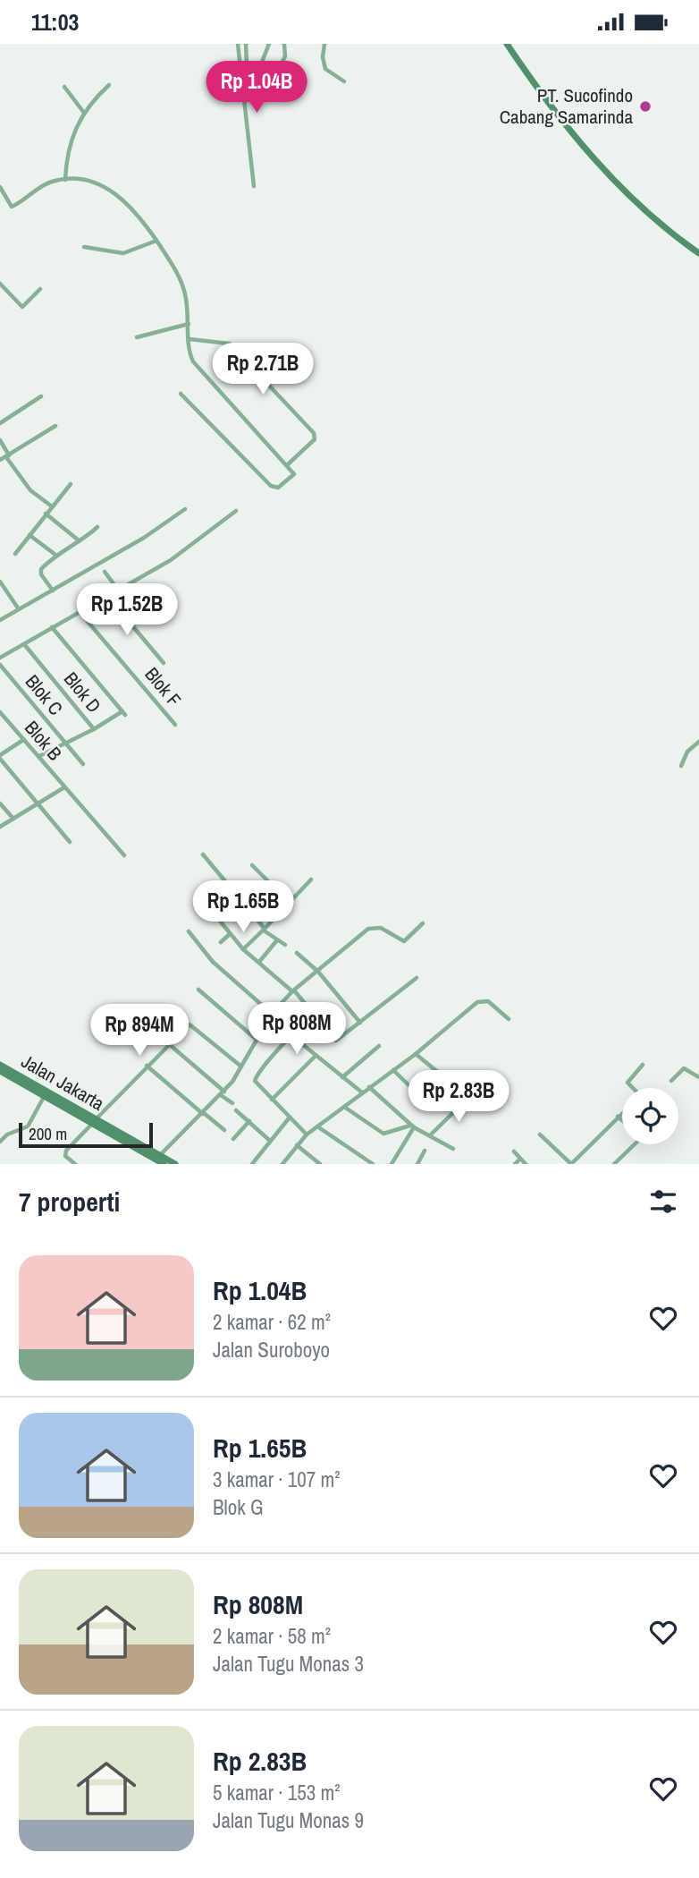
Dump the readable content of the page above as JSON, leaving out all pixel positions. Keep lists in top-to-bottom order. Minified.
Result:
{"streets":{"main road":["Jalan Jakarta"],"street":["Blok F","Blok D","Blok C","Blok B"]},"places":["PT. Sucofindo Cabang Samarinda"],"scale_bar":"200 m","page":{"status":"11:03","price":["Rp 1.04B","Rp 2.71B","Rp 1.52B","Rp 1.65B","Rp 808M","Rp 894M","Rp 2.83B"],"scale":"200 m","heading":"7 properti","list":[{"name":"Rp 1.04B","note":"2 kamar · 62 m² · Jalan Suroboyo"},{"name":"Rp 1.65B","note":"3 kamar · 107 m² · Blok G"},{"name":"Rp 808M","note":"2 kamar · 58 m² · Jalan Tugu Monas 3"},{"name":"Rp 2.83B","note":"5 kamar · 153 m² · Jalan Tugu Monas 9"}]}}
